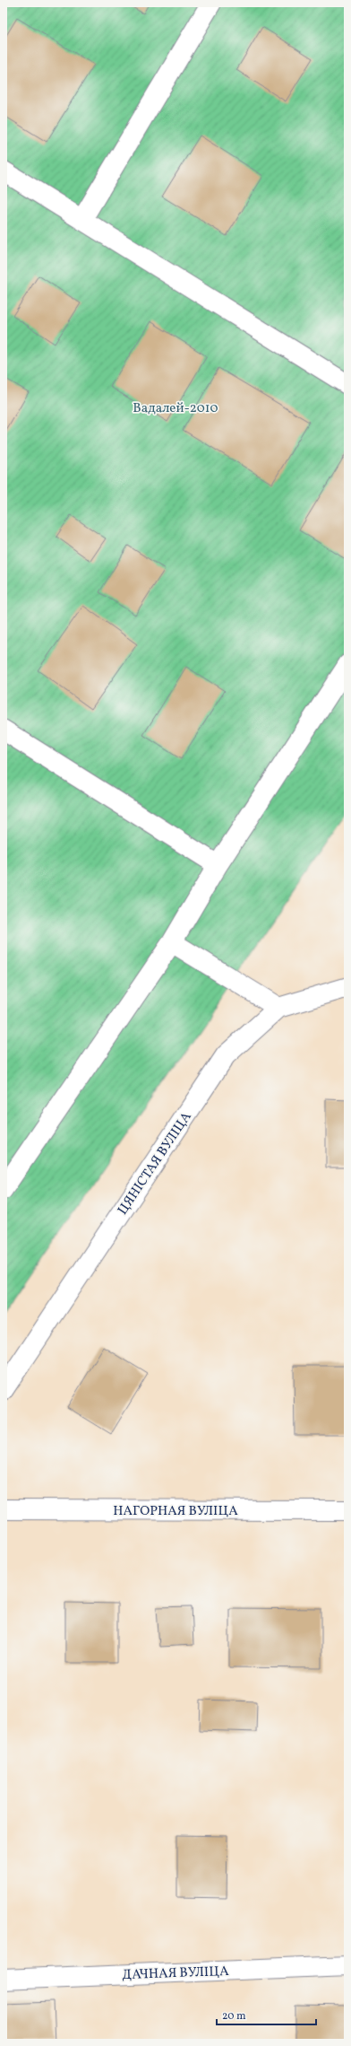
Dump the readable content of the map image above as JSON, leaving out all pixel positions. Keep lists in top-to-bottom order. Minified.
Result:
{"streets":{"street":["ЦЯНІСТАЯ ВУЛІЦА","НАГОРНАЯ ВУЛІЦА","ДАЧНАЯ ВУЛІЦА"]},"parks":["Вадалей-2010"],"scale_bar":"20 m"}
